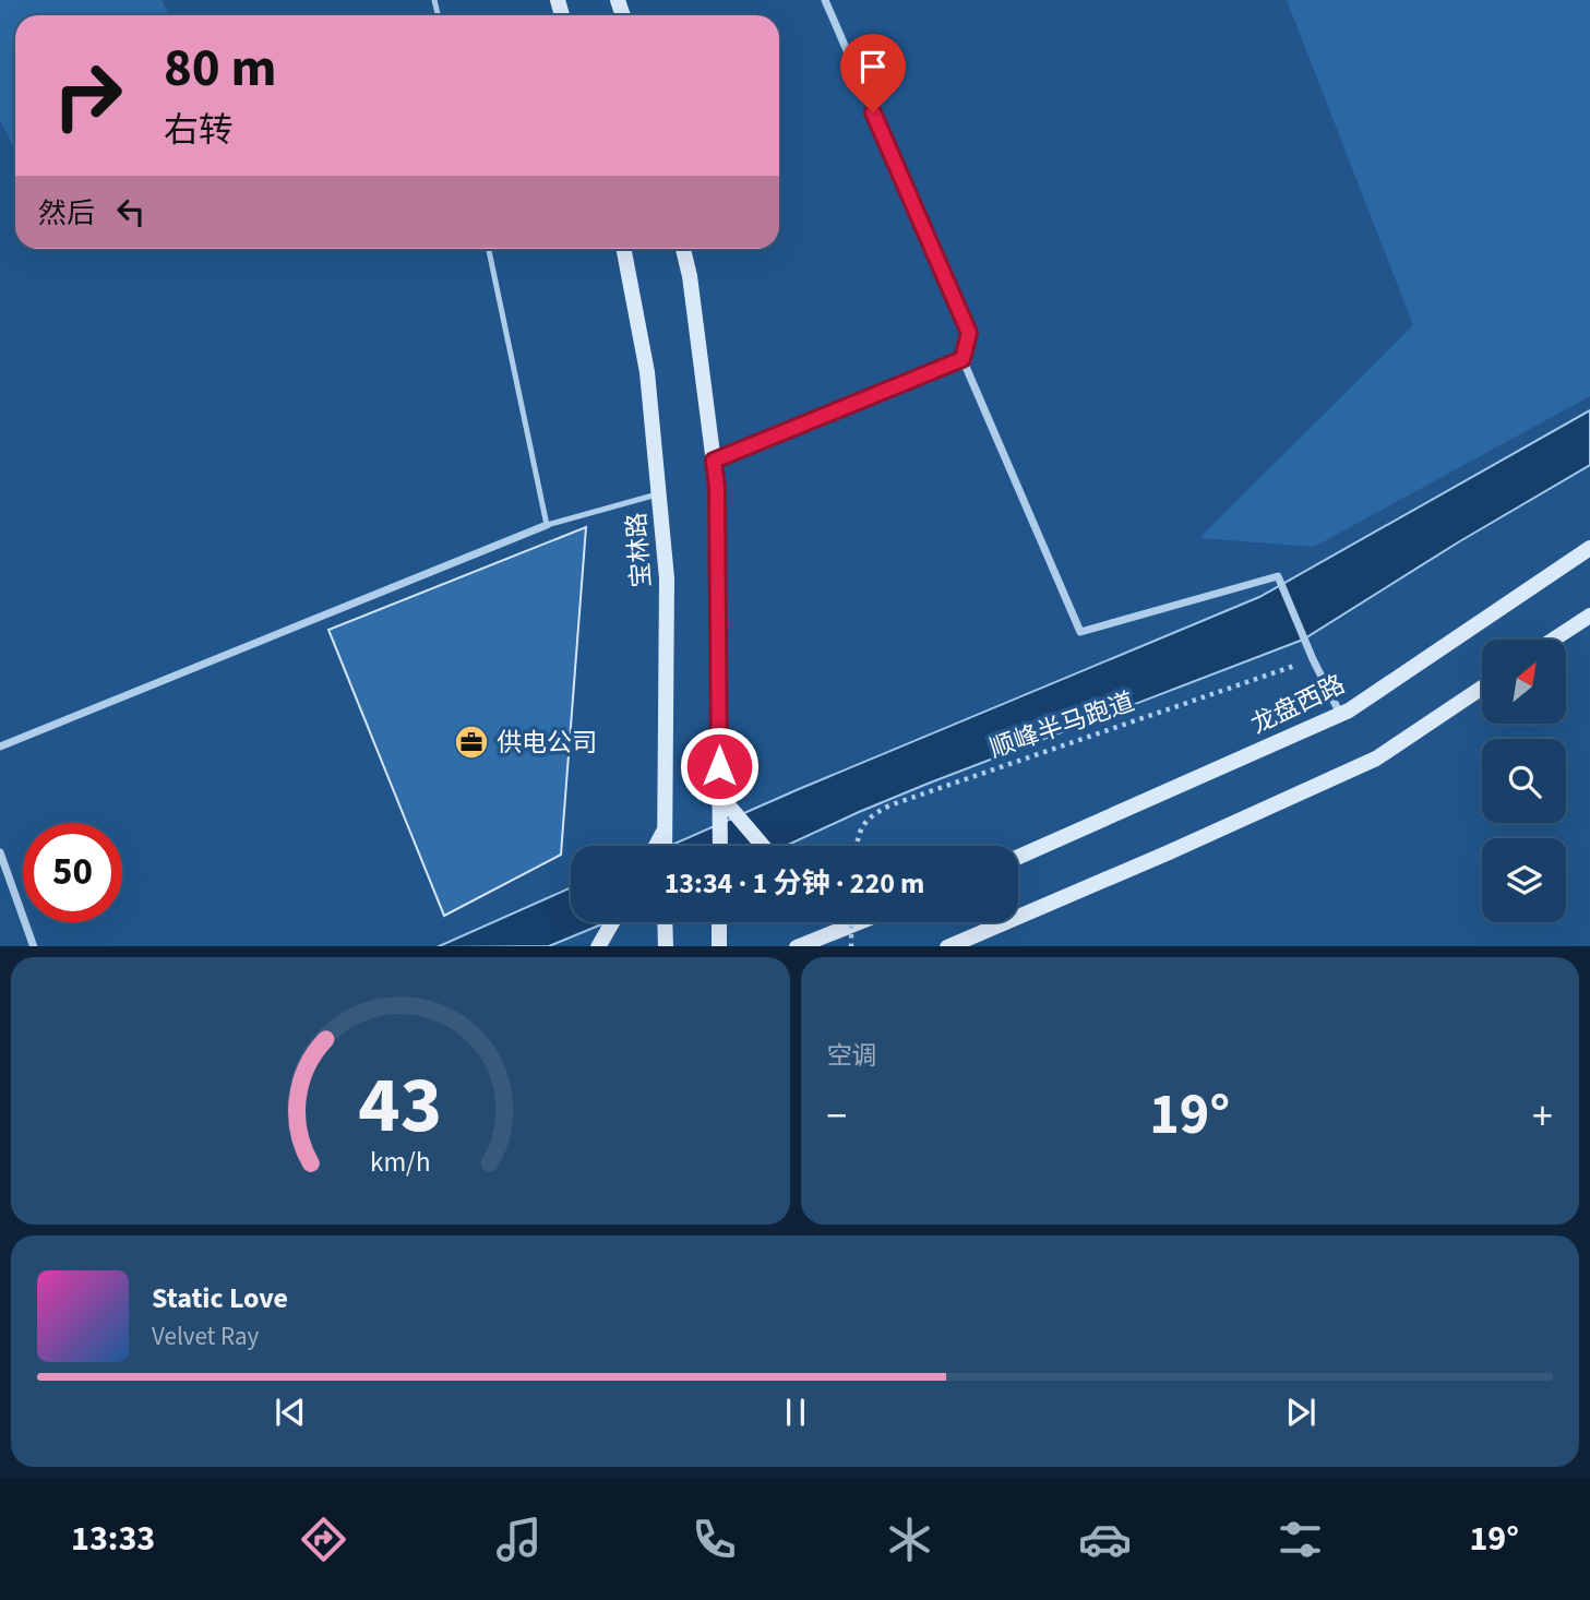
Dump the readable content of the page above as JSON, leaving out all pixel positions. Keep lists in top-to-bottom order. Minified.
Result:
{"streets":{"main road":["宝林路","龙盘西路"],"path":["顺峰半马跑道"]},"places":{"office":["供电公司"]},"north":"top right","page":{"turn":["80 m","右转"],"then":"然后","limit":"50","trip":"13:34 · 1 分钟 · 220 m","tile":"空调","heat":["−","19°","+"],"song":["Static Love","Velvet Ray"],"tabs":["13:33","19°"],"gauge":["43","km/h"]}}
